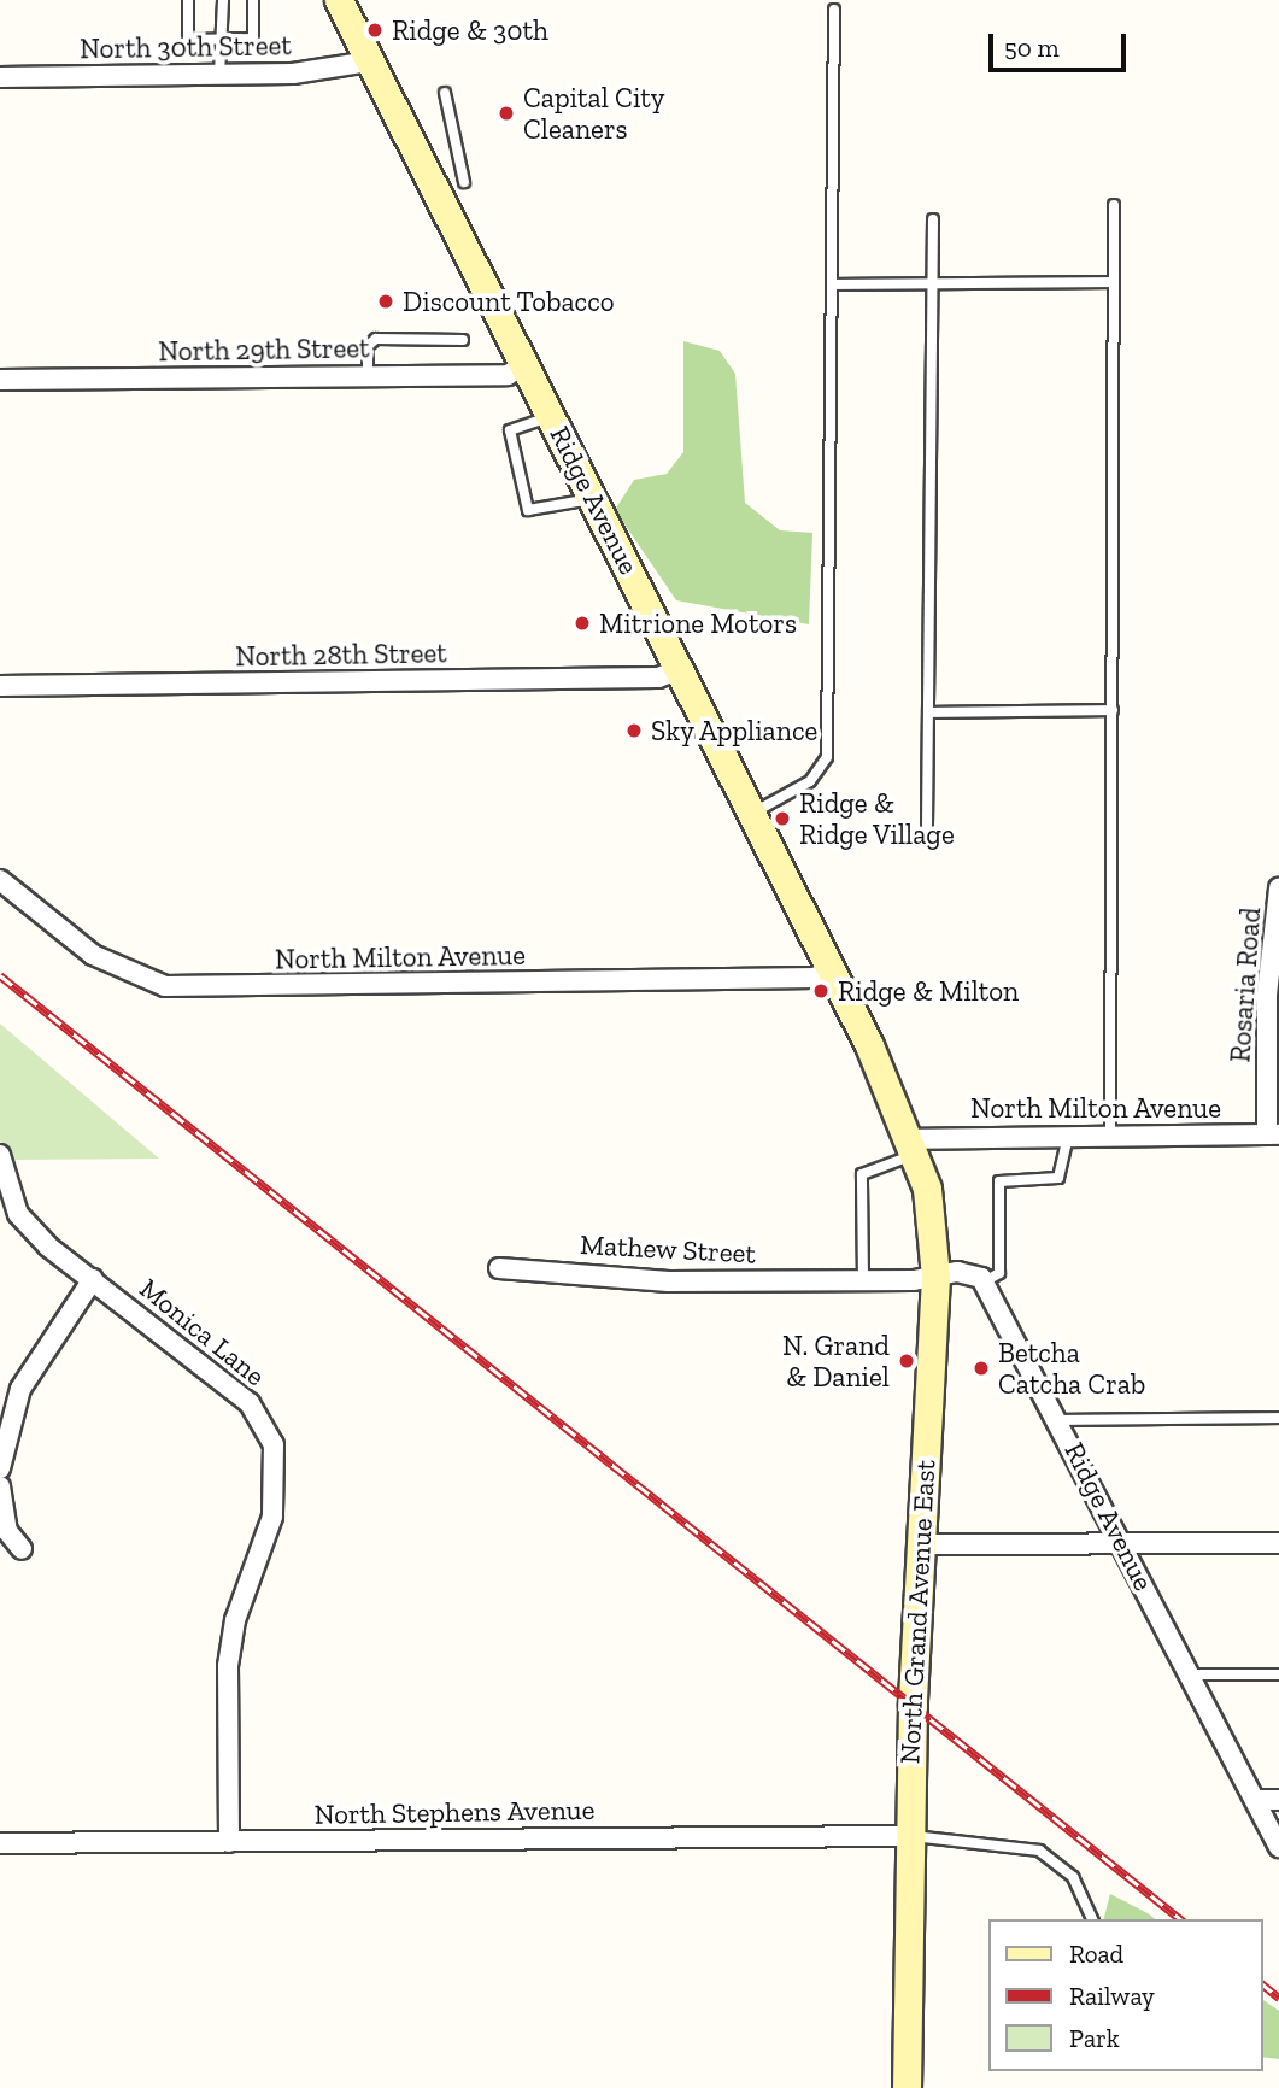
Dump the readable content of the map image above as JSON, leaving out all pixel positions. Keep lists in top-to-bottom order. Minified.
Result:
{"streets":{"street":["North 30th Street","North 29th Street","Ridge Avenue","North 28th Street","North Milton Avenue","Rosaria Road","Mathew Street","Monica Lane","North Grand Avenue East","North Stephens Avenue"]},"crossings":[["North 30th Street","Ridge Avenue"],["North 29th Street","Ridge Avenue"],["Ridge Avenue","North 28th Street"],["Ridge Avenue","North Milton Avenue"],["Ridge Avenue","North Grand Avenue East"],["North Milton Avenue","Rosaria Road"],["North Milton Avenue","North Grand Avenue East"],["Mathew Street","North Grand Avenue East"],["Monica Lane","North Stephens Avenue"],["North Grand Avenue East","North Stephens Avenue"]],"places":["Ridge & 30th","Capital City Cleaners","Discount Tobacco","Mitrione Motors","Sky Appliance","Ridge & Ridge Village","Ridge & Milton","N. Grand & Daniel","Betcha Catcha Crab"],"legend":["Road","Railway","Park"],"scale_bar":"50 m"}
